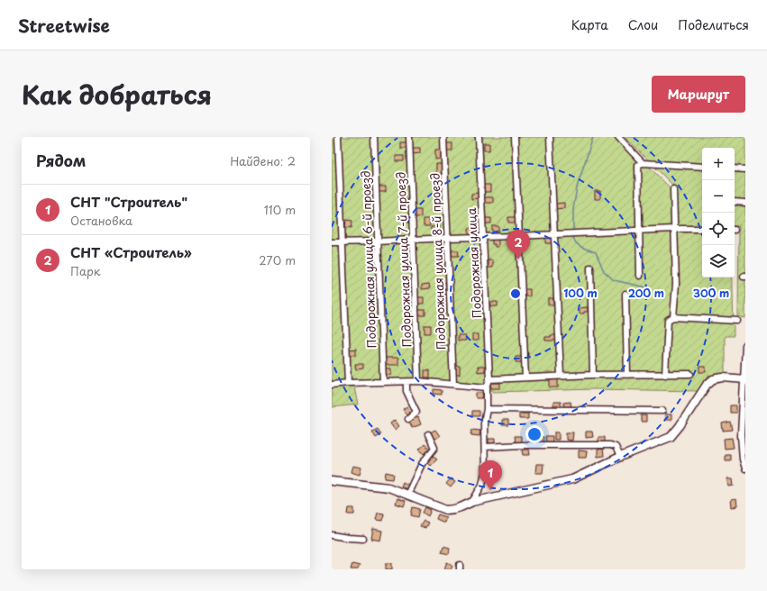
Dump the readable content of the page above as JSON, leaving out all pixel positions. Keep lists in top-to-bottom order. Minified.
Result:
{"streets":{"street":["Подорожная улица 6-й проезд","Подорожная улица 7-й проезд","Подорожная улица 8-й проезд","Подорожная улица"]},"page":{"header":"Streetwise","nav":["Карта","Слои","Поделиться"],"title":"Как добраться","buttons":"Маршрут","heading":["Рядом","Найдено: 2"],"map_buttons":["+","−"],"list":[{"mark":"1","name":"СНТ \"Строитель\"","note":"Остановка","value":"110 m"},{"mark":"2","name":"СНТ «Строитель»","note":"Парк","value":"270 m"}],"pins":["2","1"]},"rings":["100 m","200 m","300 m"]}
